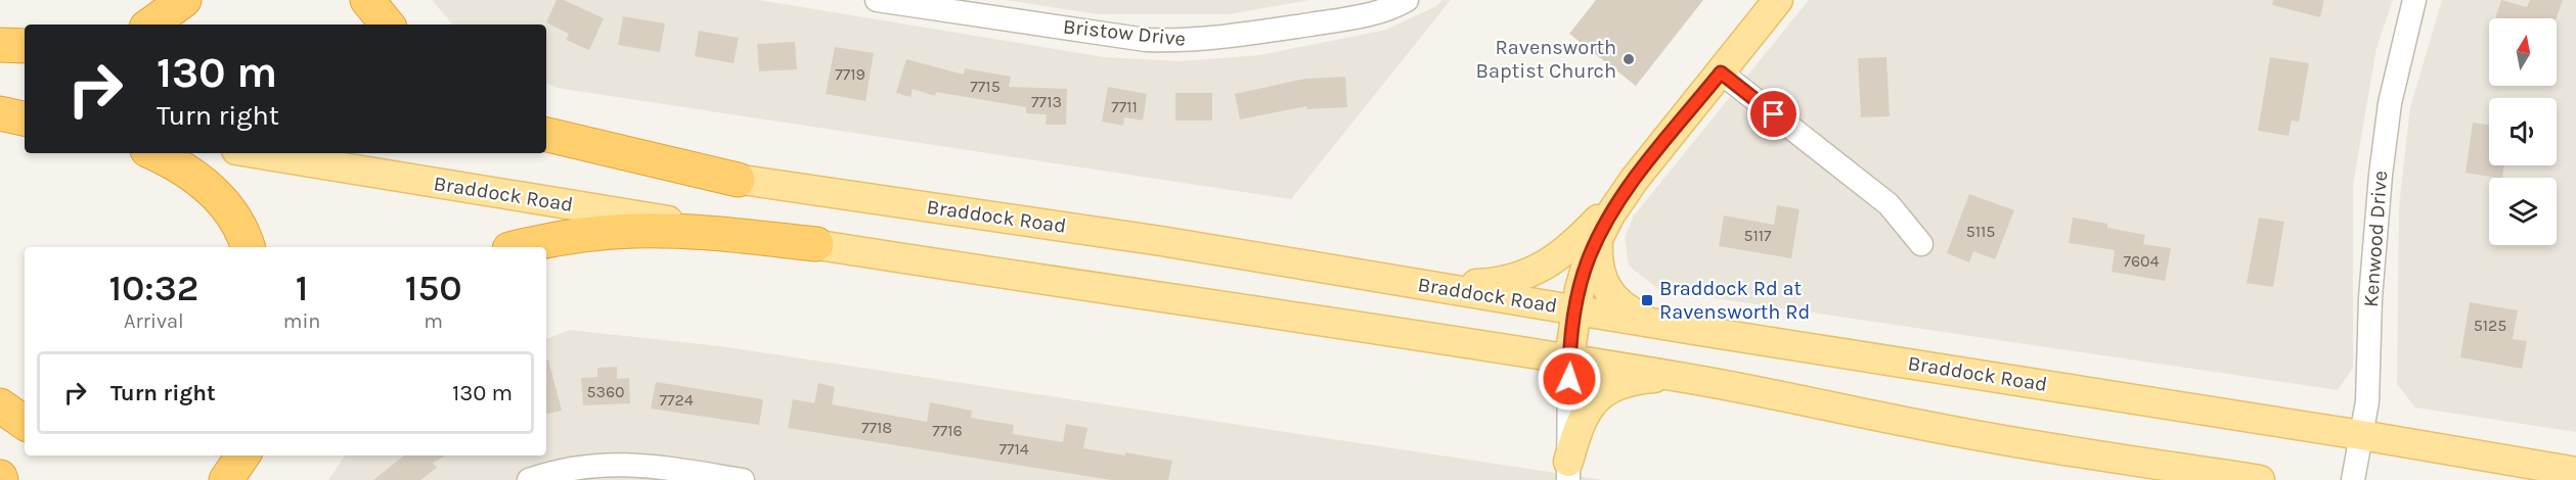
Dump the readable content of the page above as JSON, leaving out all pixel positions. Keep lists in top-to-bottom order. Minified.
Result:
{"streets":{"main road":["Braddock Road"],"street":["Bristow Drive","Kenwood Drive"]},"crossings":[["Braddock Road","Kenwood Drive"]],"places":{"other":["Ravensworth Baptist Church"],"transit":["Braddock Rd at Ravensworth Rd"]},"house_numbers":["7719","7715","7713","7711","5115","5117","7604","5125","5360","7724","7718","7716","7714"],"north":"top","page":{"turn":["130 m","Turn right"],"eta":["10:32","Arrival","1","min","150","m"],"list":[{"name":"Turn right","value":"130 m"}]}}
